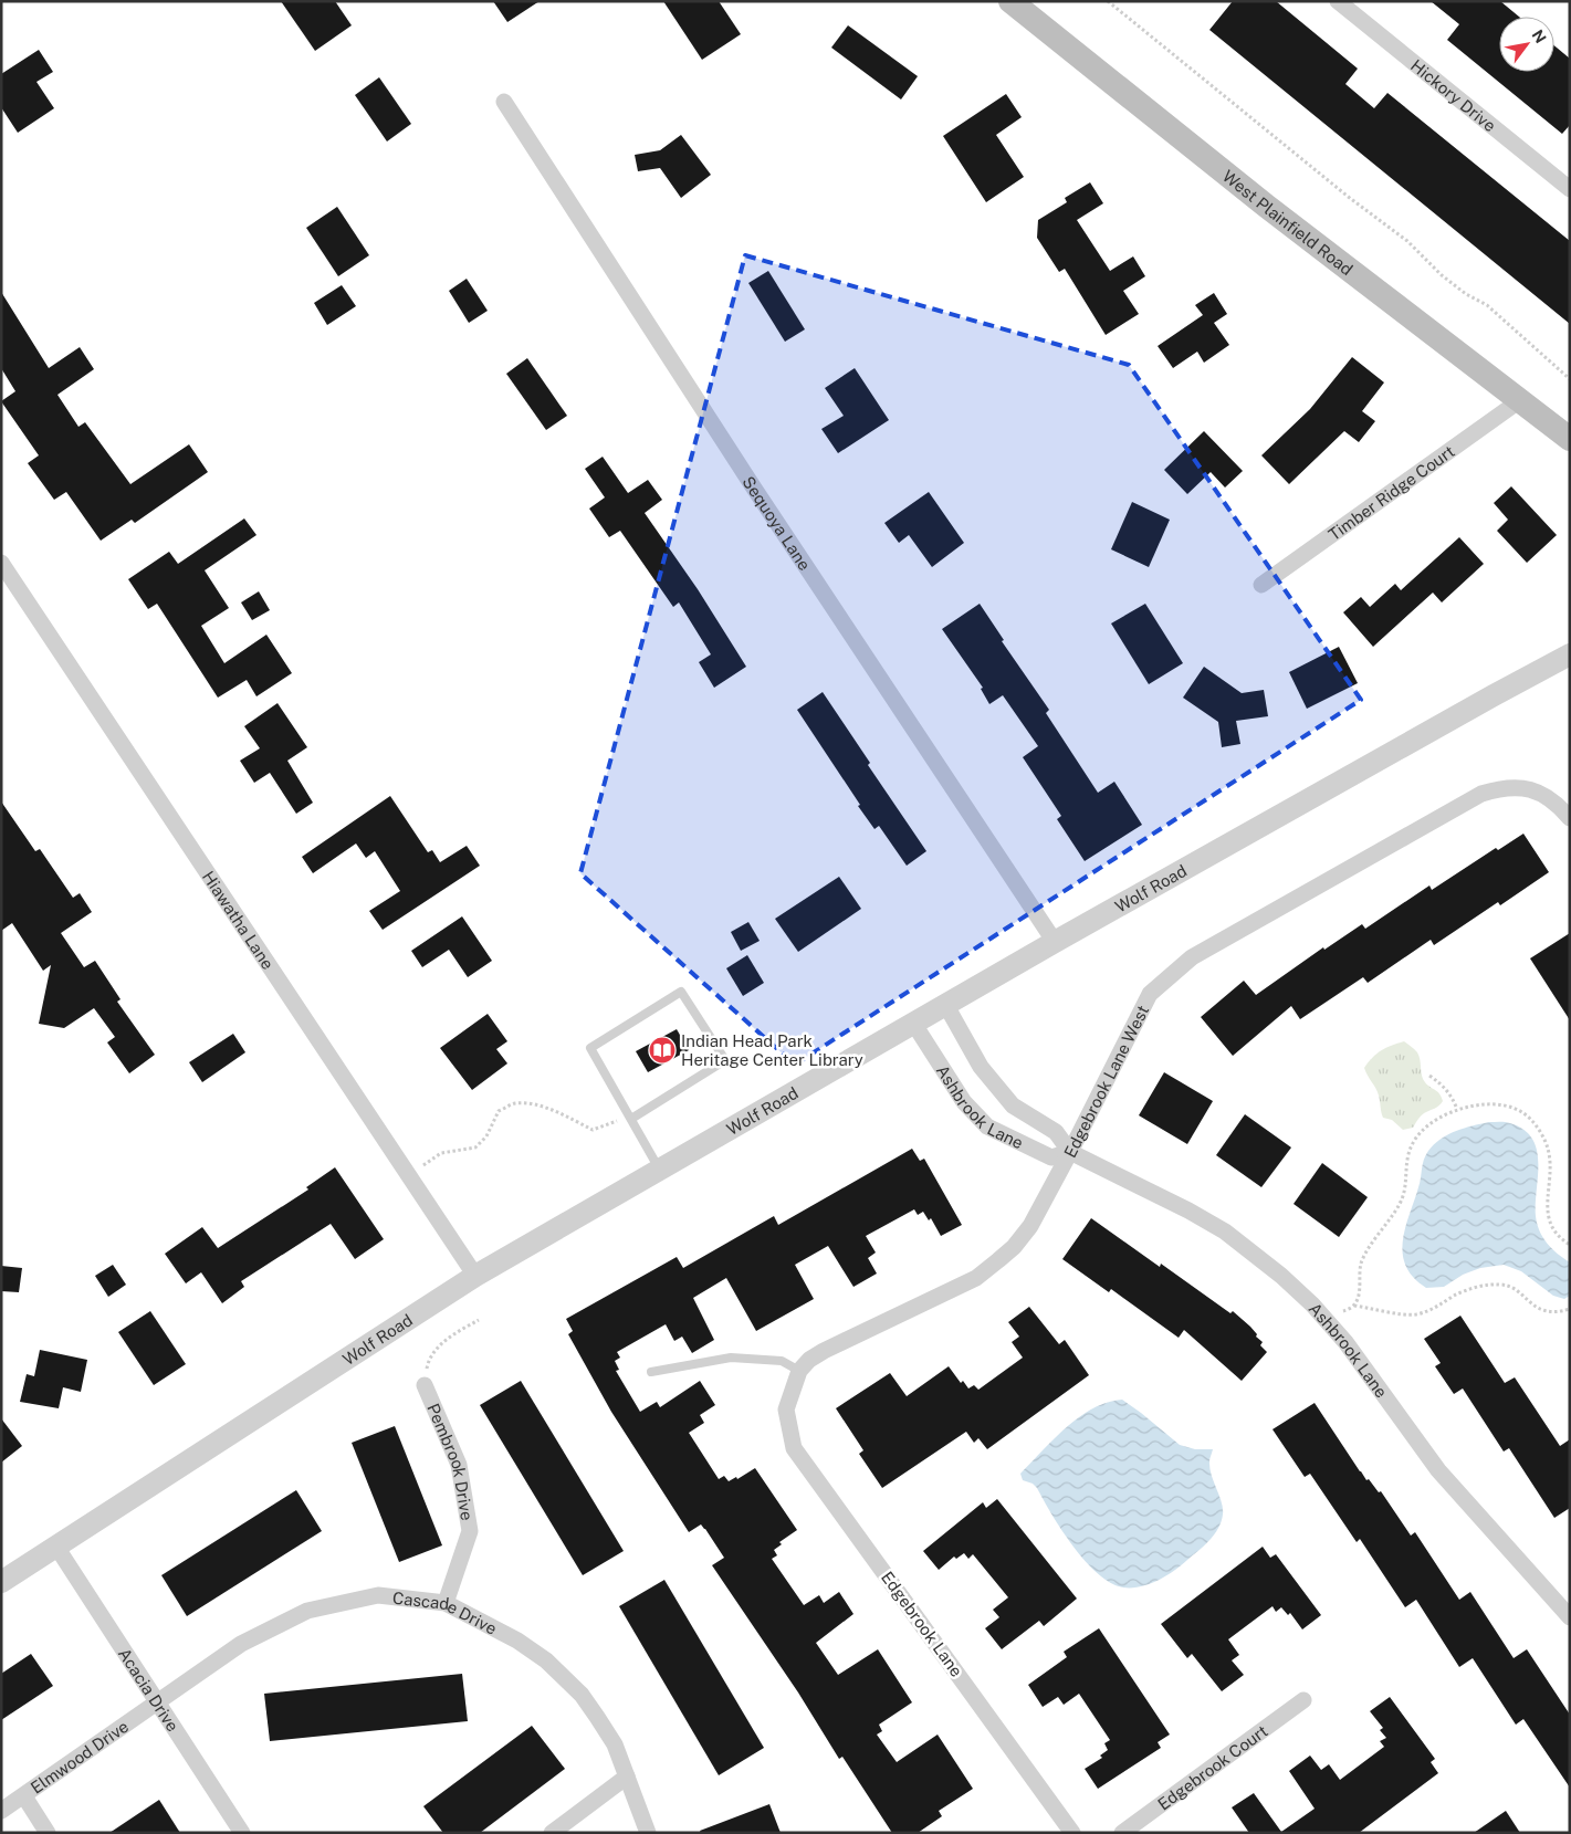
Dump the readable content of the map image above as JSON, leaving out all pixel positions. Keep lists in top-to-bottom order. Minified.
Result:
{"streets":{"main road":["West Plainfield Road"],"street":["Hickory Drive","Timber Ridge Court","Sequoya Lane","Wolf Road","Hiawatha Lane","Edgebrook Lane West","Ashbrook Lane","Pembrook Drive","Cascade Drive","Edgebrook Lane","Acacia Drive","Elmwood Drive","Edgebrook Court"]},"crossings":[["West Plainfield Road","Timber Ridge Court"],["Sequoya Lane","Wolf Road"],["Wolf Road","Hiawatha Lane"],["Wolf Road","Ashbrook Lane"],["Wolf Road","Acacia Drive"],["Edgebrook Lane West","Ashbrook Lane"],["Edgebrook Lane West","Edgebrook Lane"],["Pembrook Drive","Cascade Drive"],["Cascade Drive","Acacia Drive"],["Cascade Drive","Elmwood Drive"],["Acacia Drive","Elmwood Drive"]],"places":{"library":["Indian Head Park Heritage Center Library"]},"north":"top right"}
